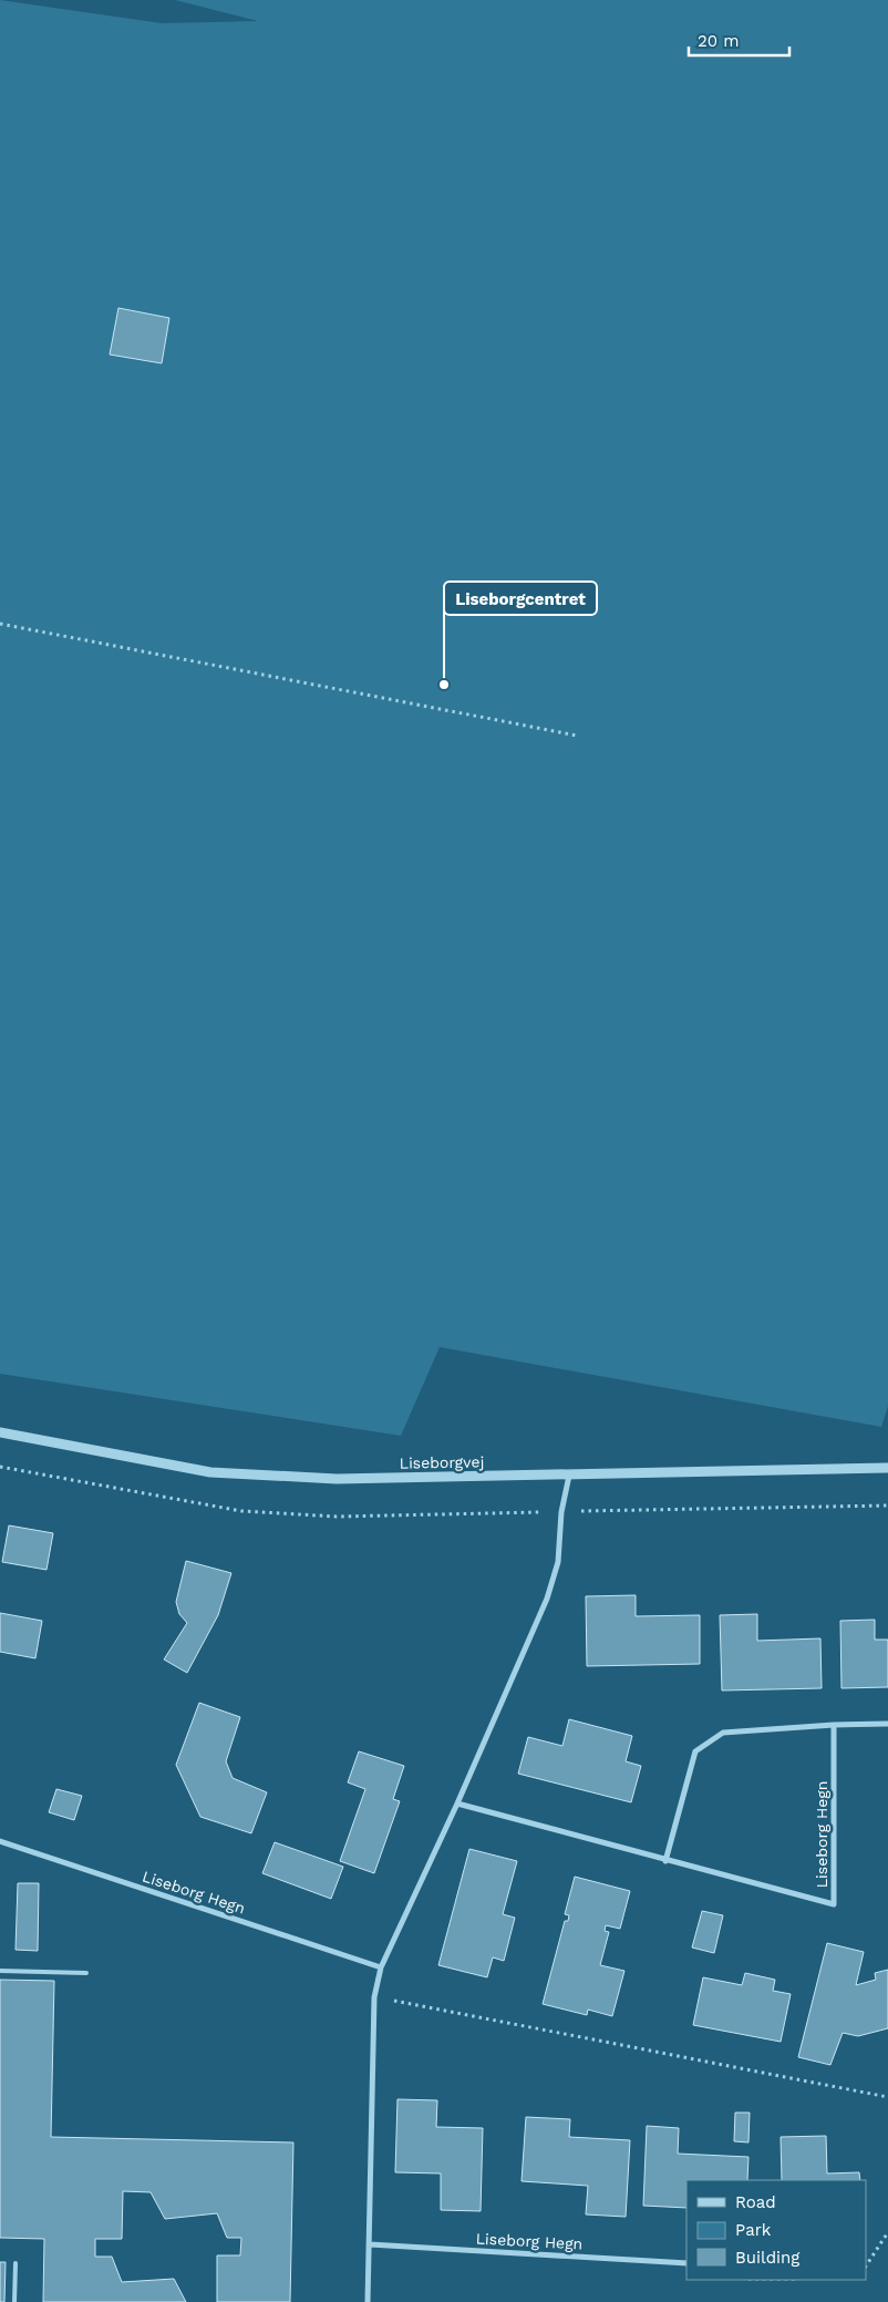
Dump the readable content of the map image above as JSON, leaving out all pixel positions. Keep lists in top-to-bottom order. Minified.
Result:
{"streets":{"street":["Liseborgvej","Liseborg Hegn"]},"places":["Liseborgcentret"],"legend":["Road","Park","Building"],"scale_bar":"20 m"}
